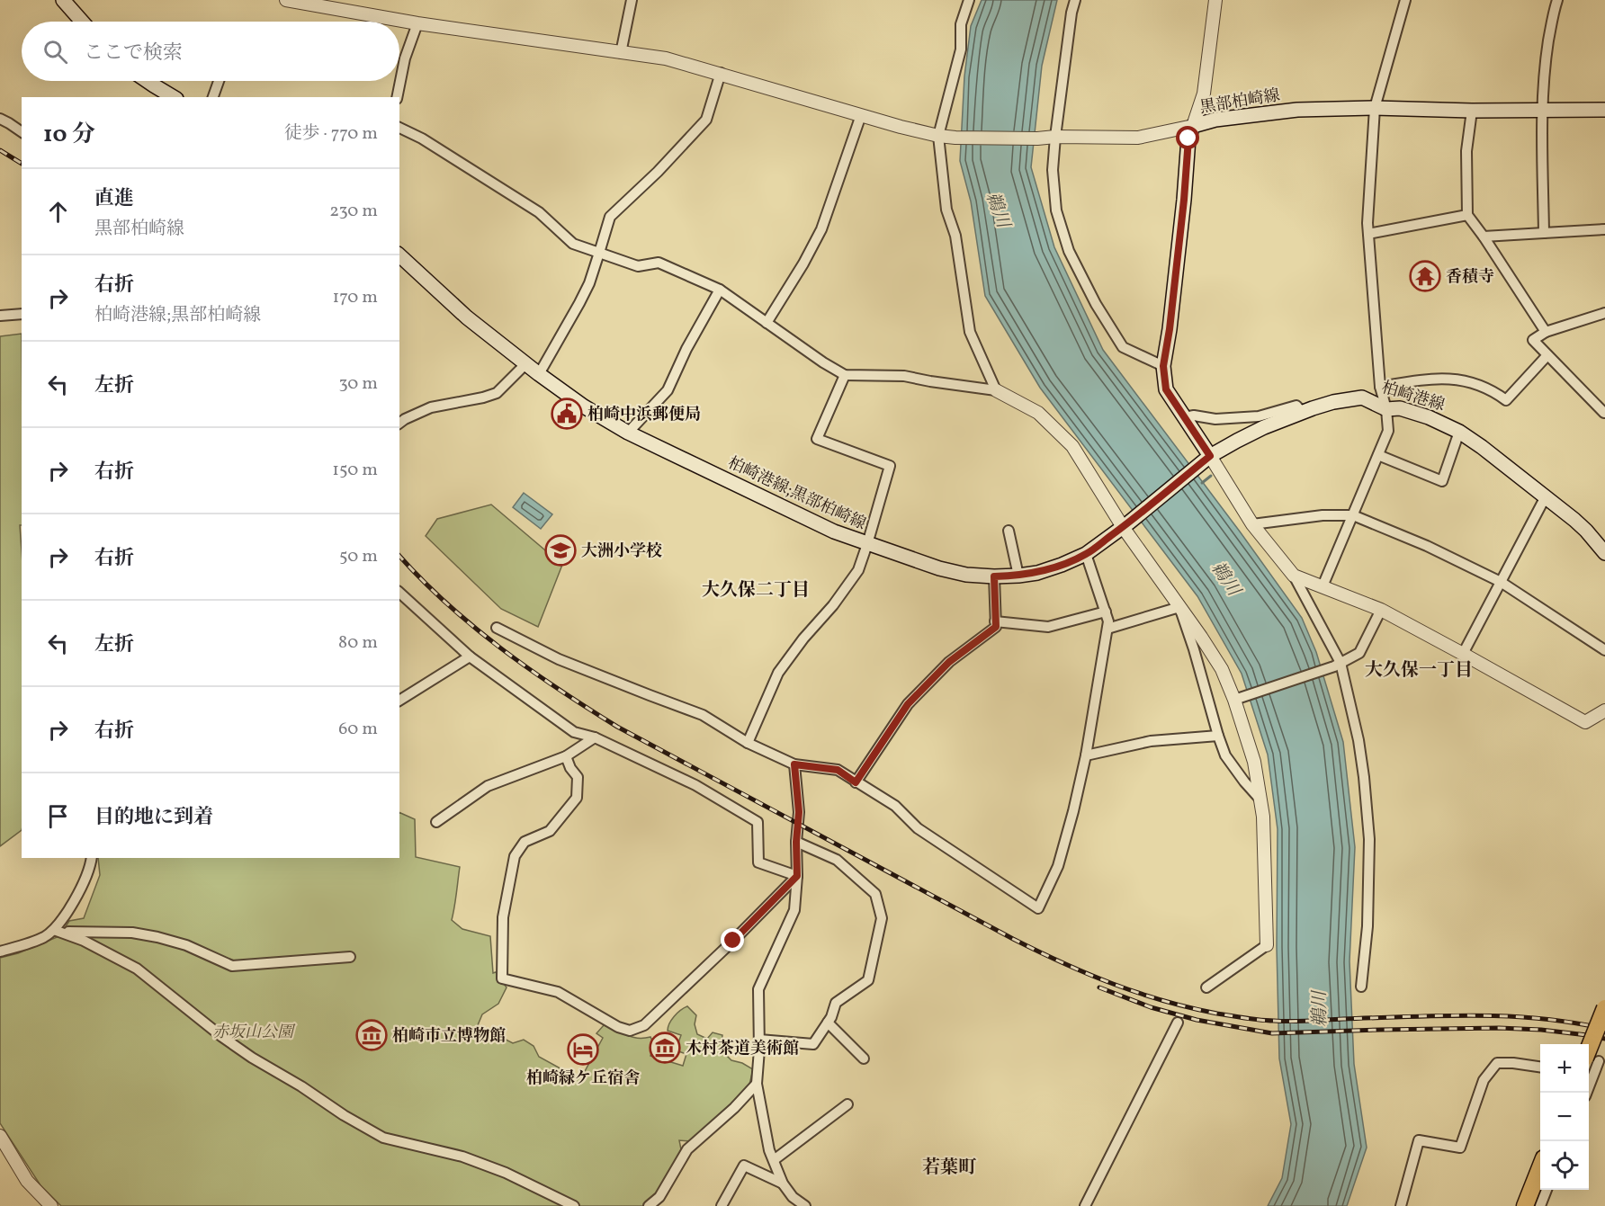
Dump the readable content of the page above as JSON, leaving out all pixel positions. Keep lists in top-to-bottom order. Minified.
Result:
{"streets":{"main road":["黒部柏崎線","柏崎港線","柏崎港線;黒部柏崎線"]},"crossings":[["黒部柏崎線","柏崎港線"],["黒部柏崎線","柏崎港線;黒部柏崎線"],["柏崎港線","柏崎港線;黒部柏崎線"]],"districts":["大久保二丁目","大久保一丁目","若葉町"],"water":["鵜川"],"parks":["赤坂山公園"],"places":{"temple":["香積寺"],"public building":["柏崎中浜郵便局"],"school or university":["大洲小学校"],"museum":["柏崎市立博物館","木村茶道美術館"],"hotel":["柏崎緑ケ丘宿舎"]},"page":{"search":"ここで検索","heading":["10 分","徒歩 · 770 m"],"list":[["直進","黒部柏崎線","230 m"],["右折","柏崎港線;黒部柏崎線","170 m"],["左折","30 m"],["右折","150 m"],["右折","50 m"],["左折","80 m"],["右折","60 m"],"目的地に到着"],"map_buttons":["+","−"]}}
